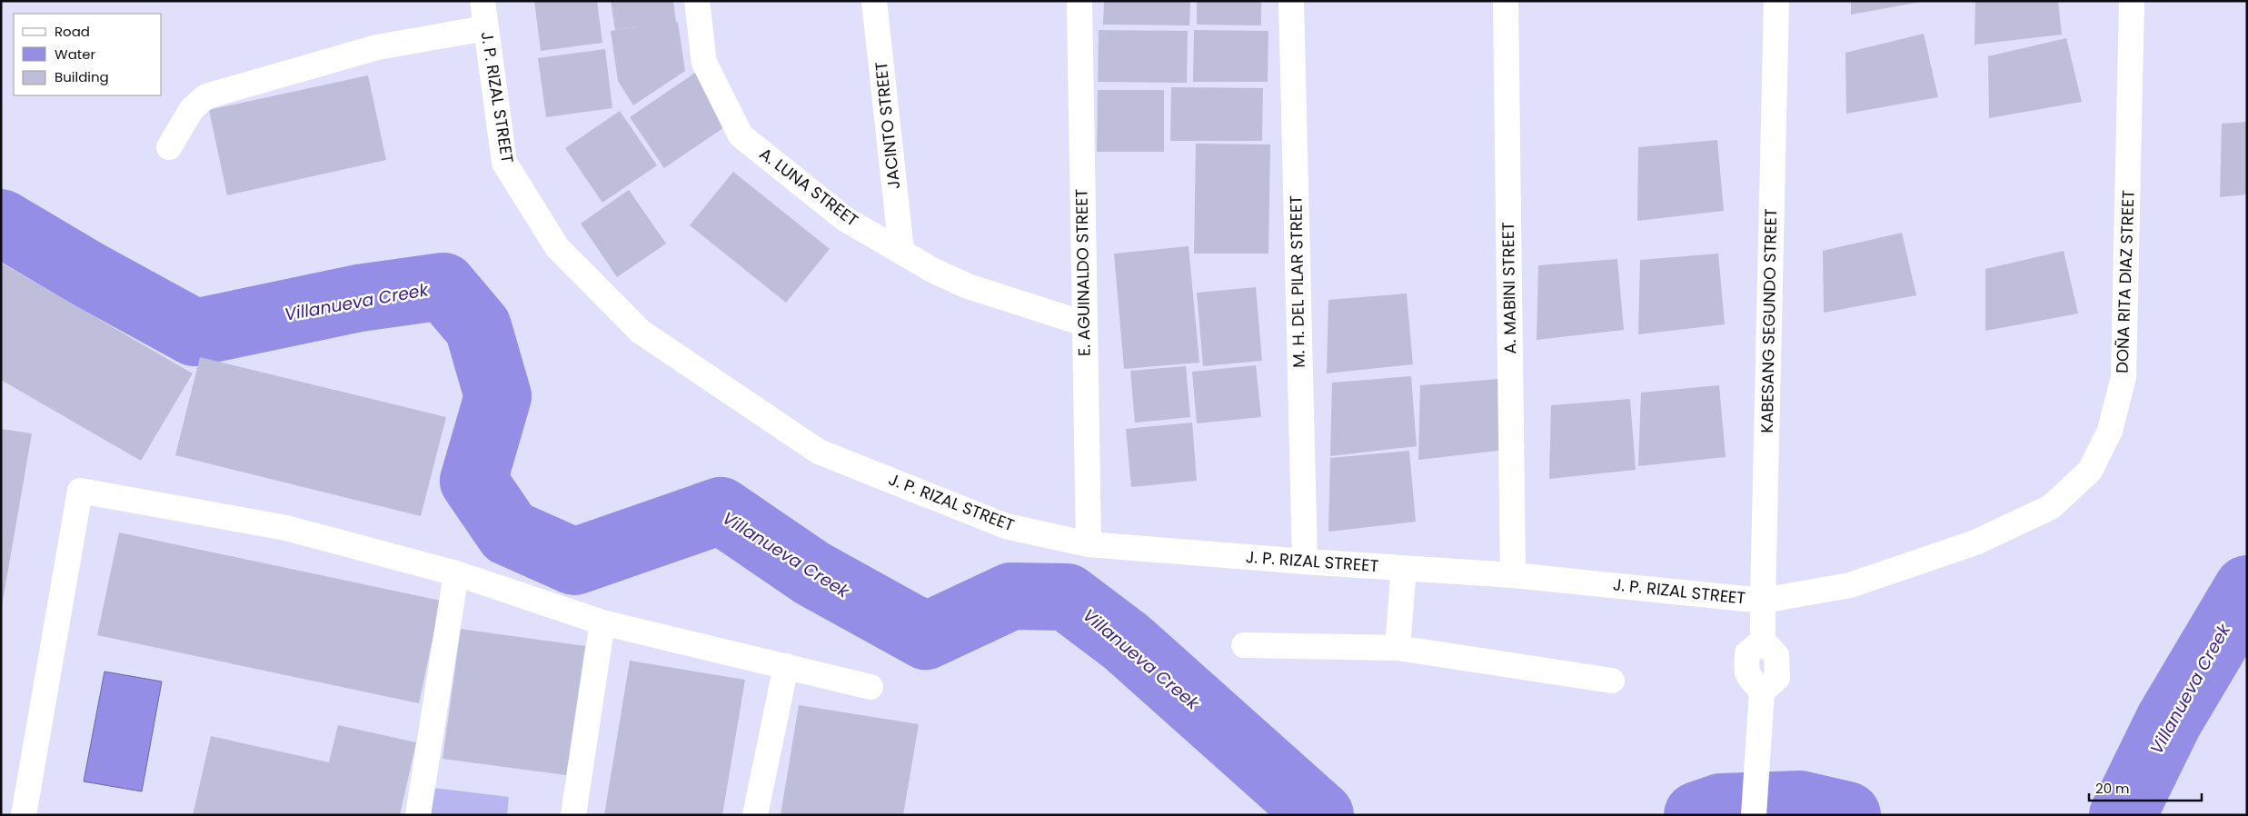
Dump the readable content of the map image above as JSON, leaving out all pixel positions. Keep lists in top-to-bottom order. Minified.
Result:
{"streets":{"street":["J. P. RIZAL STREET","JACINTO STREET","A. LUNA STREET","E. AGUINALDO STREET","M. H. DEL PILAR STREET","DOÑA RITA DIAZ STREET","A. MABINI STREET","KABESANG SEGUNDO STREET"]},"crossings":[["J. P. RIZAL STREET","E. AGUINALDO STREET"],["J. P. RIZAL STREET","M. H. DEL PILAR STREET"],["J. P. RIZAL STREET","DOÑA RITA DIAZ STREET"],["J. P. RIZAL STREET","A. MABINI STREET"],["J. P. RIZAL STREET","KABESANG SEGUNDO STREET"],["JACINTO STREET","A. LUNA STREET"],["A. LUNA STREET","E. AGUINALDO STREET"],["DOÑA RITA DIAZ STREET","KABESANG SEGUNDO STREET"]],"water":["Villanueva Creek"],"legend":["Road","Water","Building"],"scale_bar":"20 m"}
